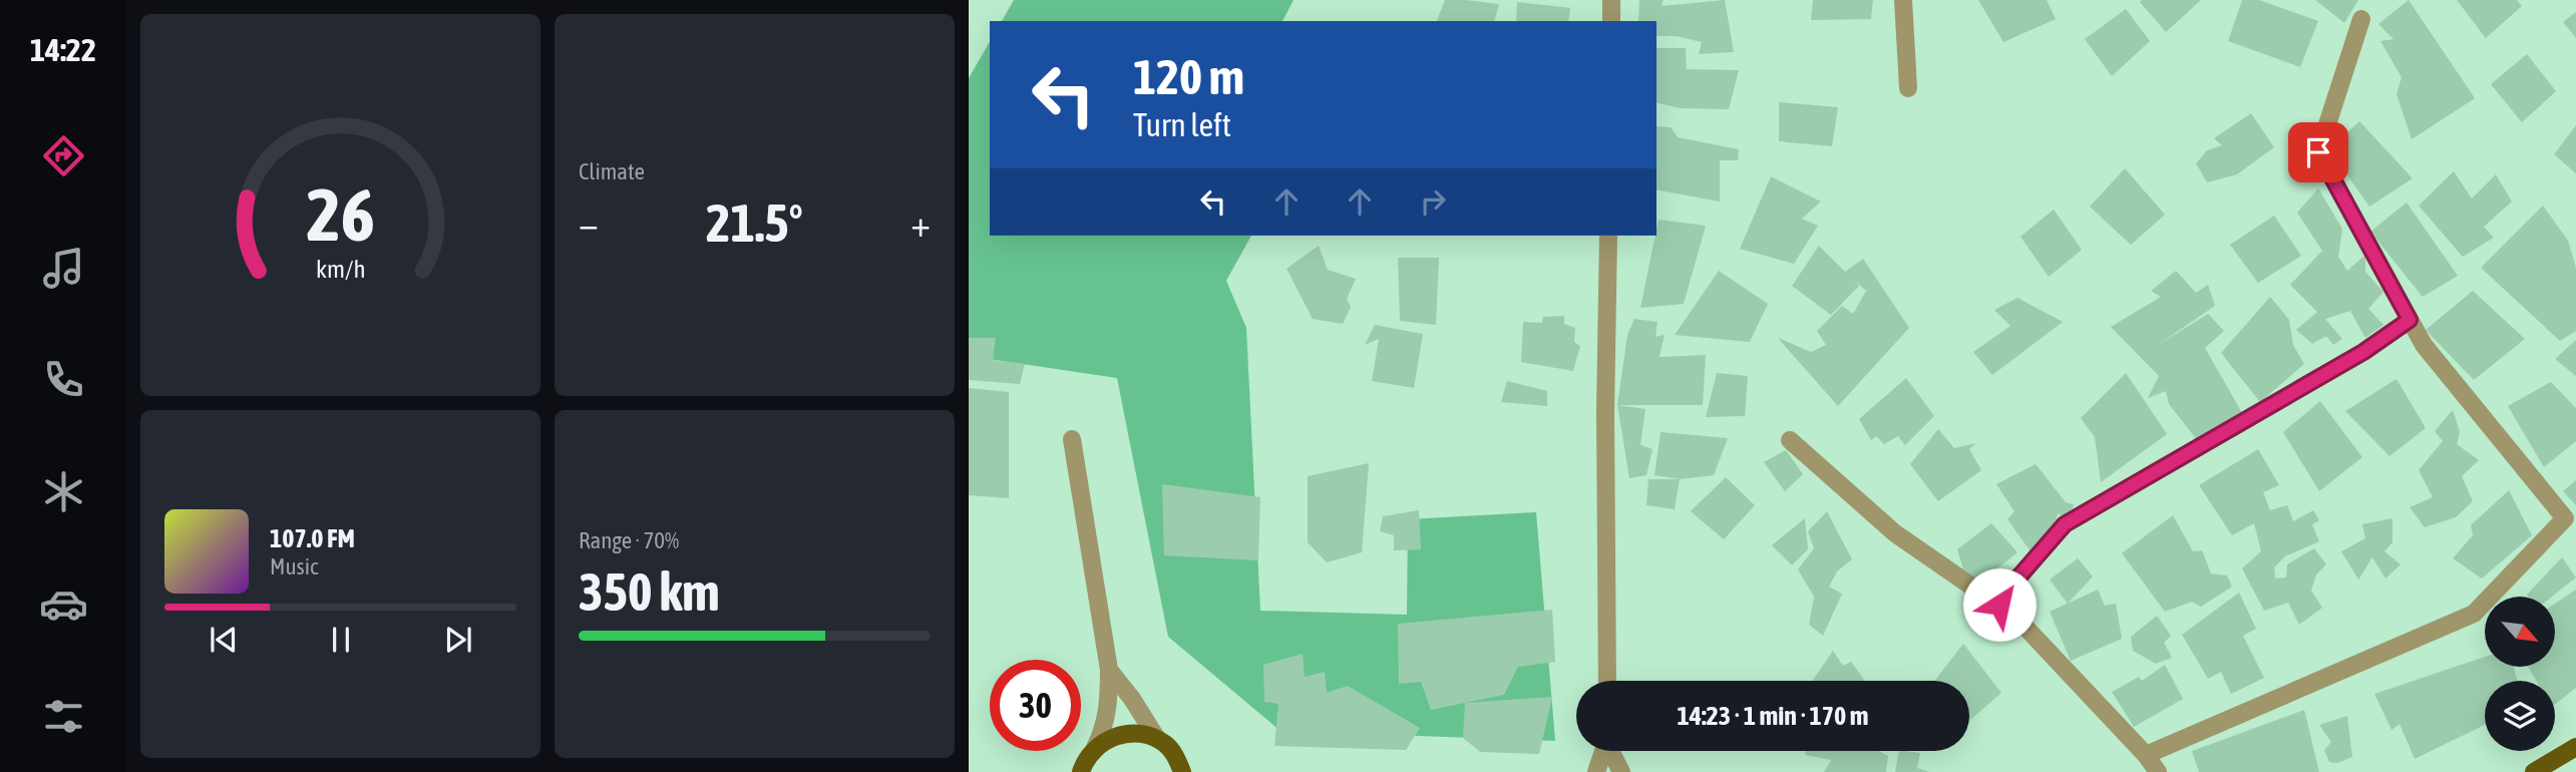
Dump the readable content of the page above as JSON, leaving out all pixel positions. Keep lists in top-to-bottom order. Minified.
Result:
{"north":"bottom right","page":{"tabs":"14:22","tile":["Climate",["Range · 70%","350 km"]],"turn":["120 m","Turn left"],"heat":["−","21.5°","+"],"song":["107.0 FM","Music"],"limit":"30","trip":"14:23 · 1 min · 170 m","gauge":["26","km/h"]}}
